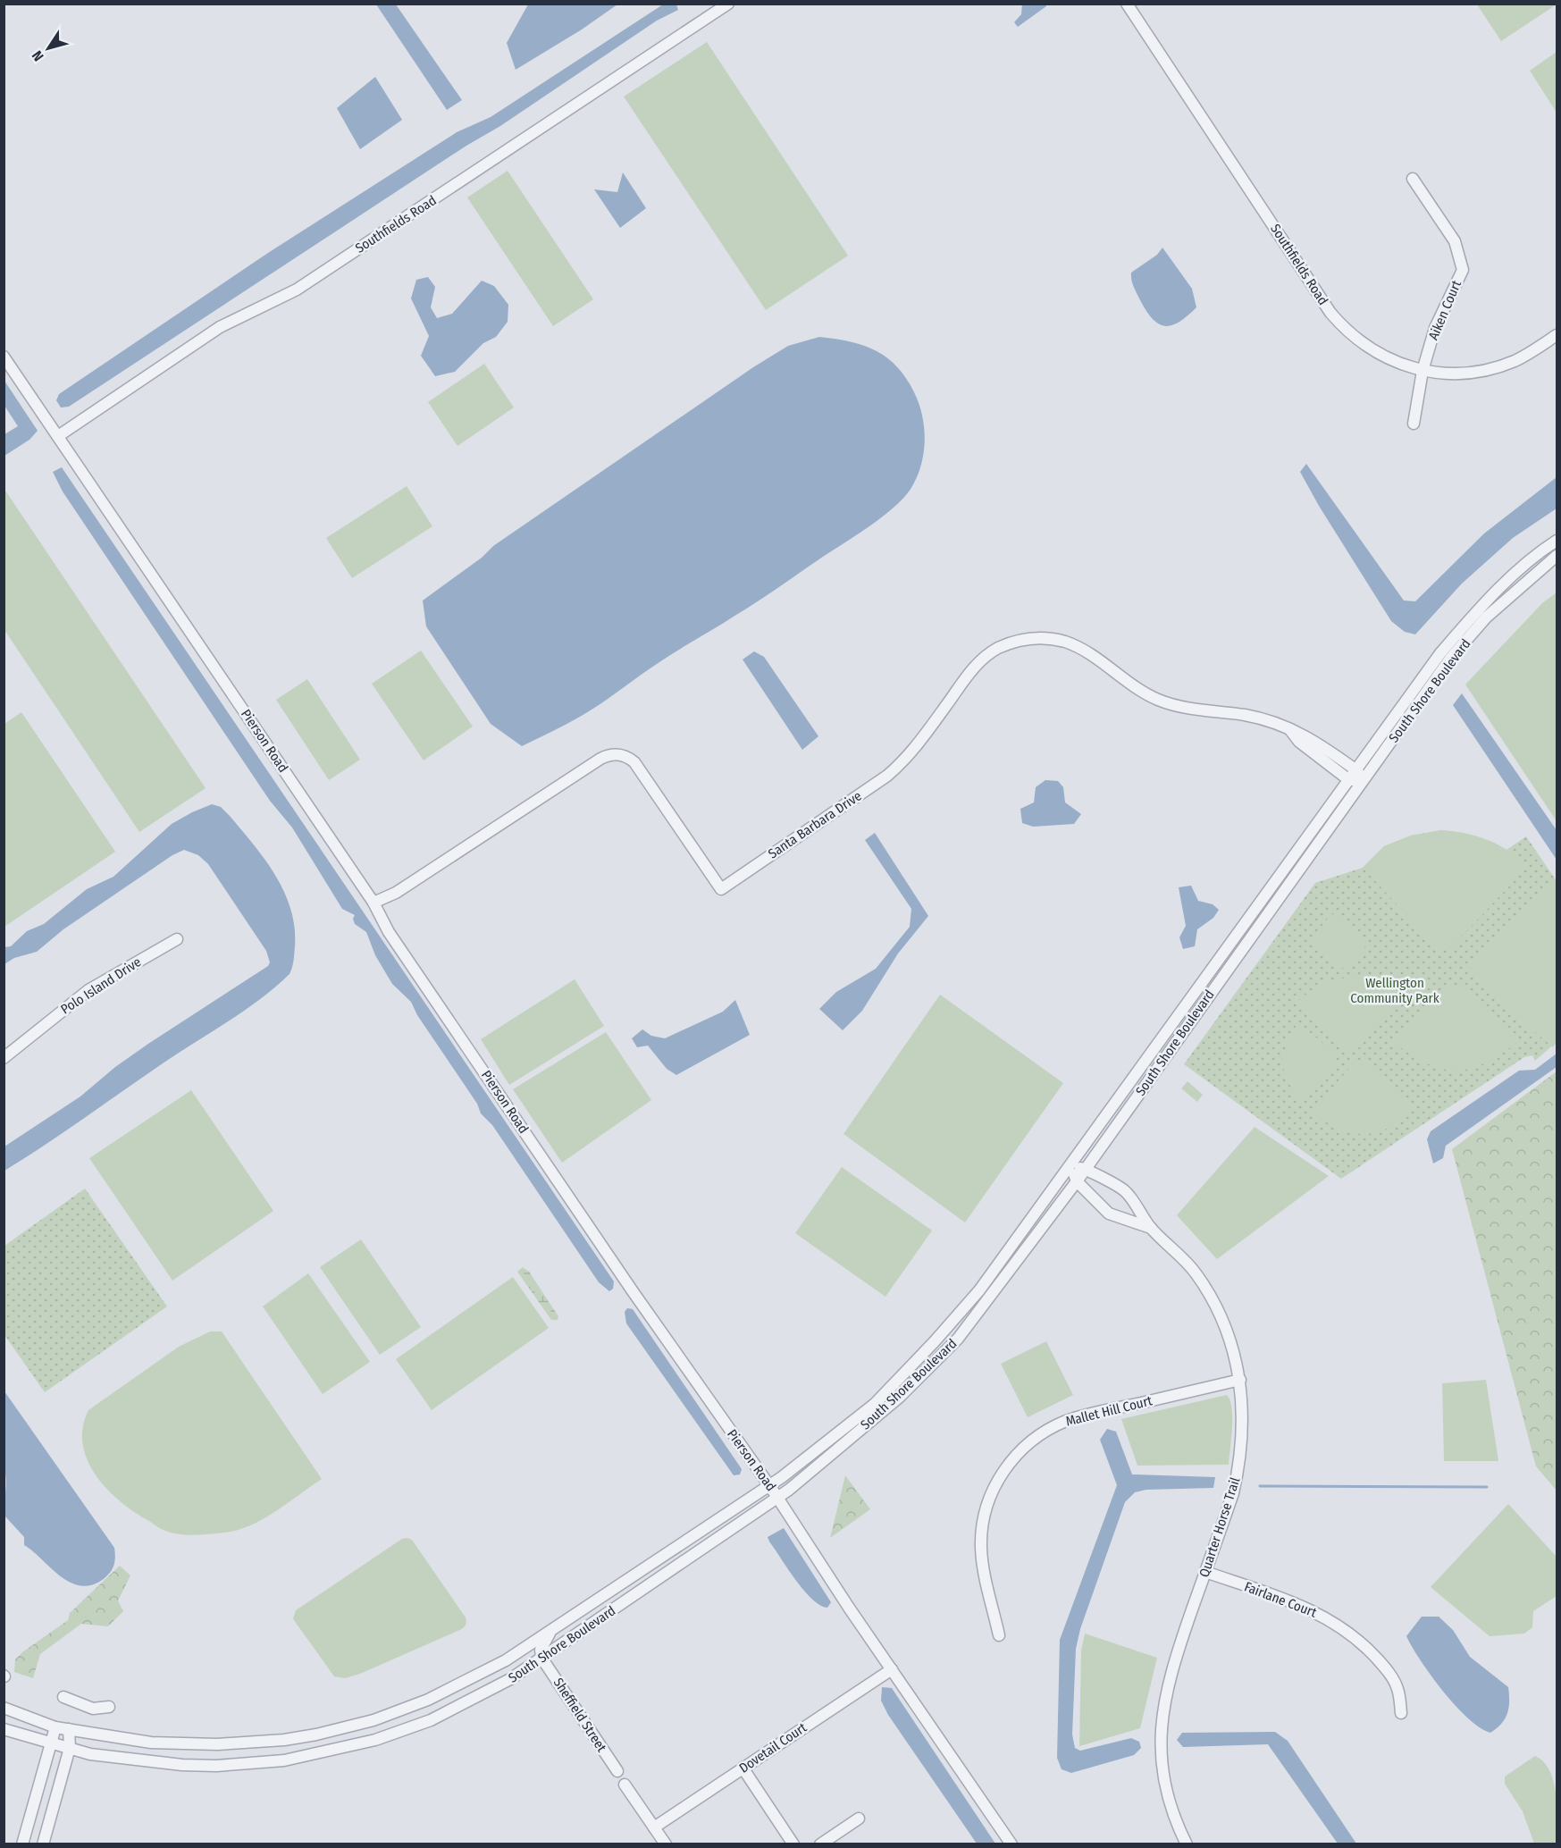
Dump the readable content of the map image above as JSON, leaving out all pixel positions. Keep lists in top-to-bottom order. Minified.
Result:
{"streets":{"street":["Southfields Road","Aiken Court","South Shore Boulevard","Pierson Road","Santa Barbara Drive","Polo Island Drive","Mallet Hill Court","Quarter Horse Trail","Fairlane Court","Sheffield Street","Dovetail Court"]},"crossings":[["Southfields Road","Aiken Court"],["Southfields Road","Pierson Road"],["South Shore Boulevard","Pierson Road"],["South Shore Boulevard","Santa Barbara Drive"],["South Shore Boulevard","Quarter Horse Trail"],["South Shore Boulevard","Sheffield Street"],["Pierson Road","Santa Barbara Drive"],["Pierson Road","Dovetail Court"],["Mallet Hill Court","Quarter Horse Trail"],["Quarter Horse Trail","Fairlane Court"]],"parks":["Wellington Community Park"],"north":"bottom left"}
